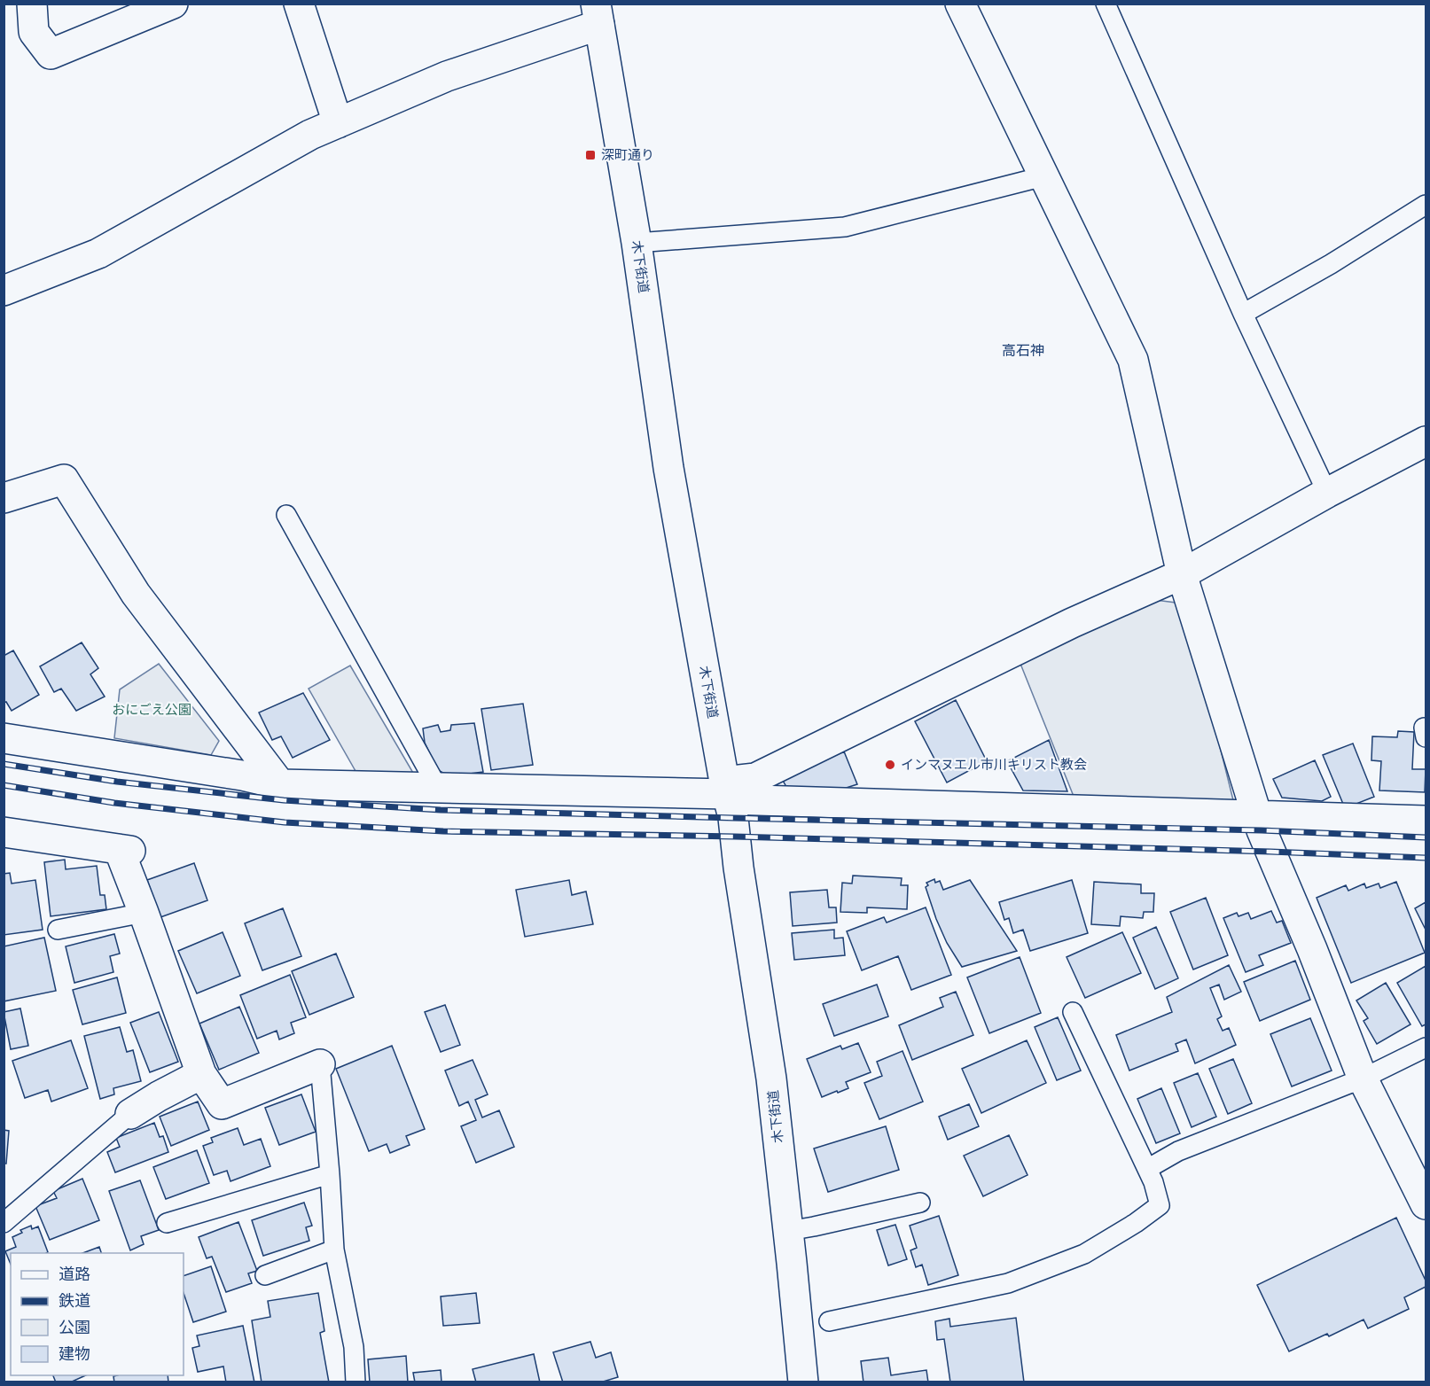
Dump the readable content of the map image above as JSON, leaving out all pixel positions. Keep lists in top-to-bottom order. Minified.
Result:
{"streets":{"street":["木下街道"]},"districts":["高石神"],"parks":["おにごえ公園"],"places":{"transit":["深町通り"],"other":["インマヌエル市川キリスト教会"]},"legend":["道路","鉄道","公園","建物"]}
